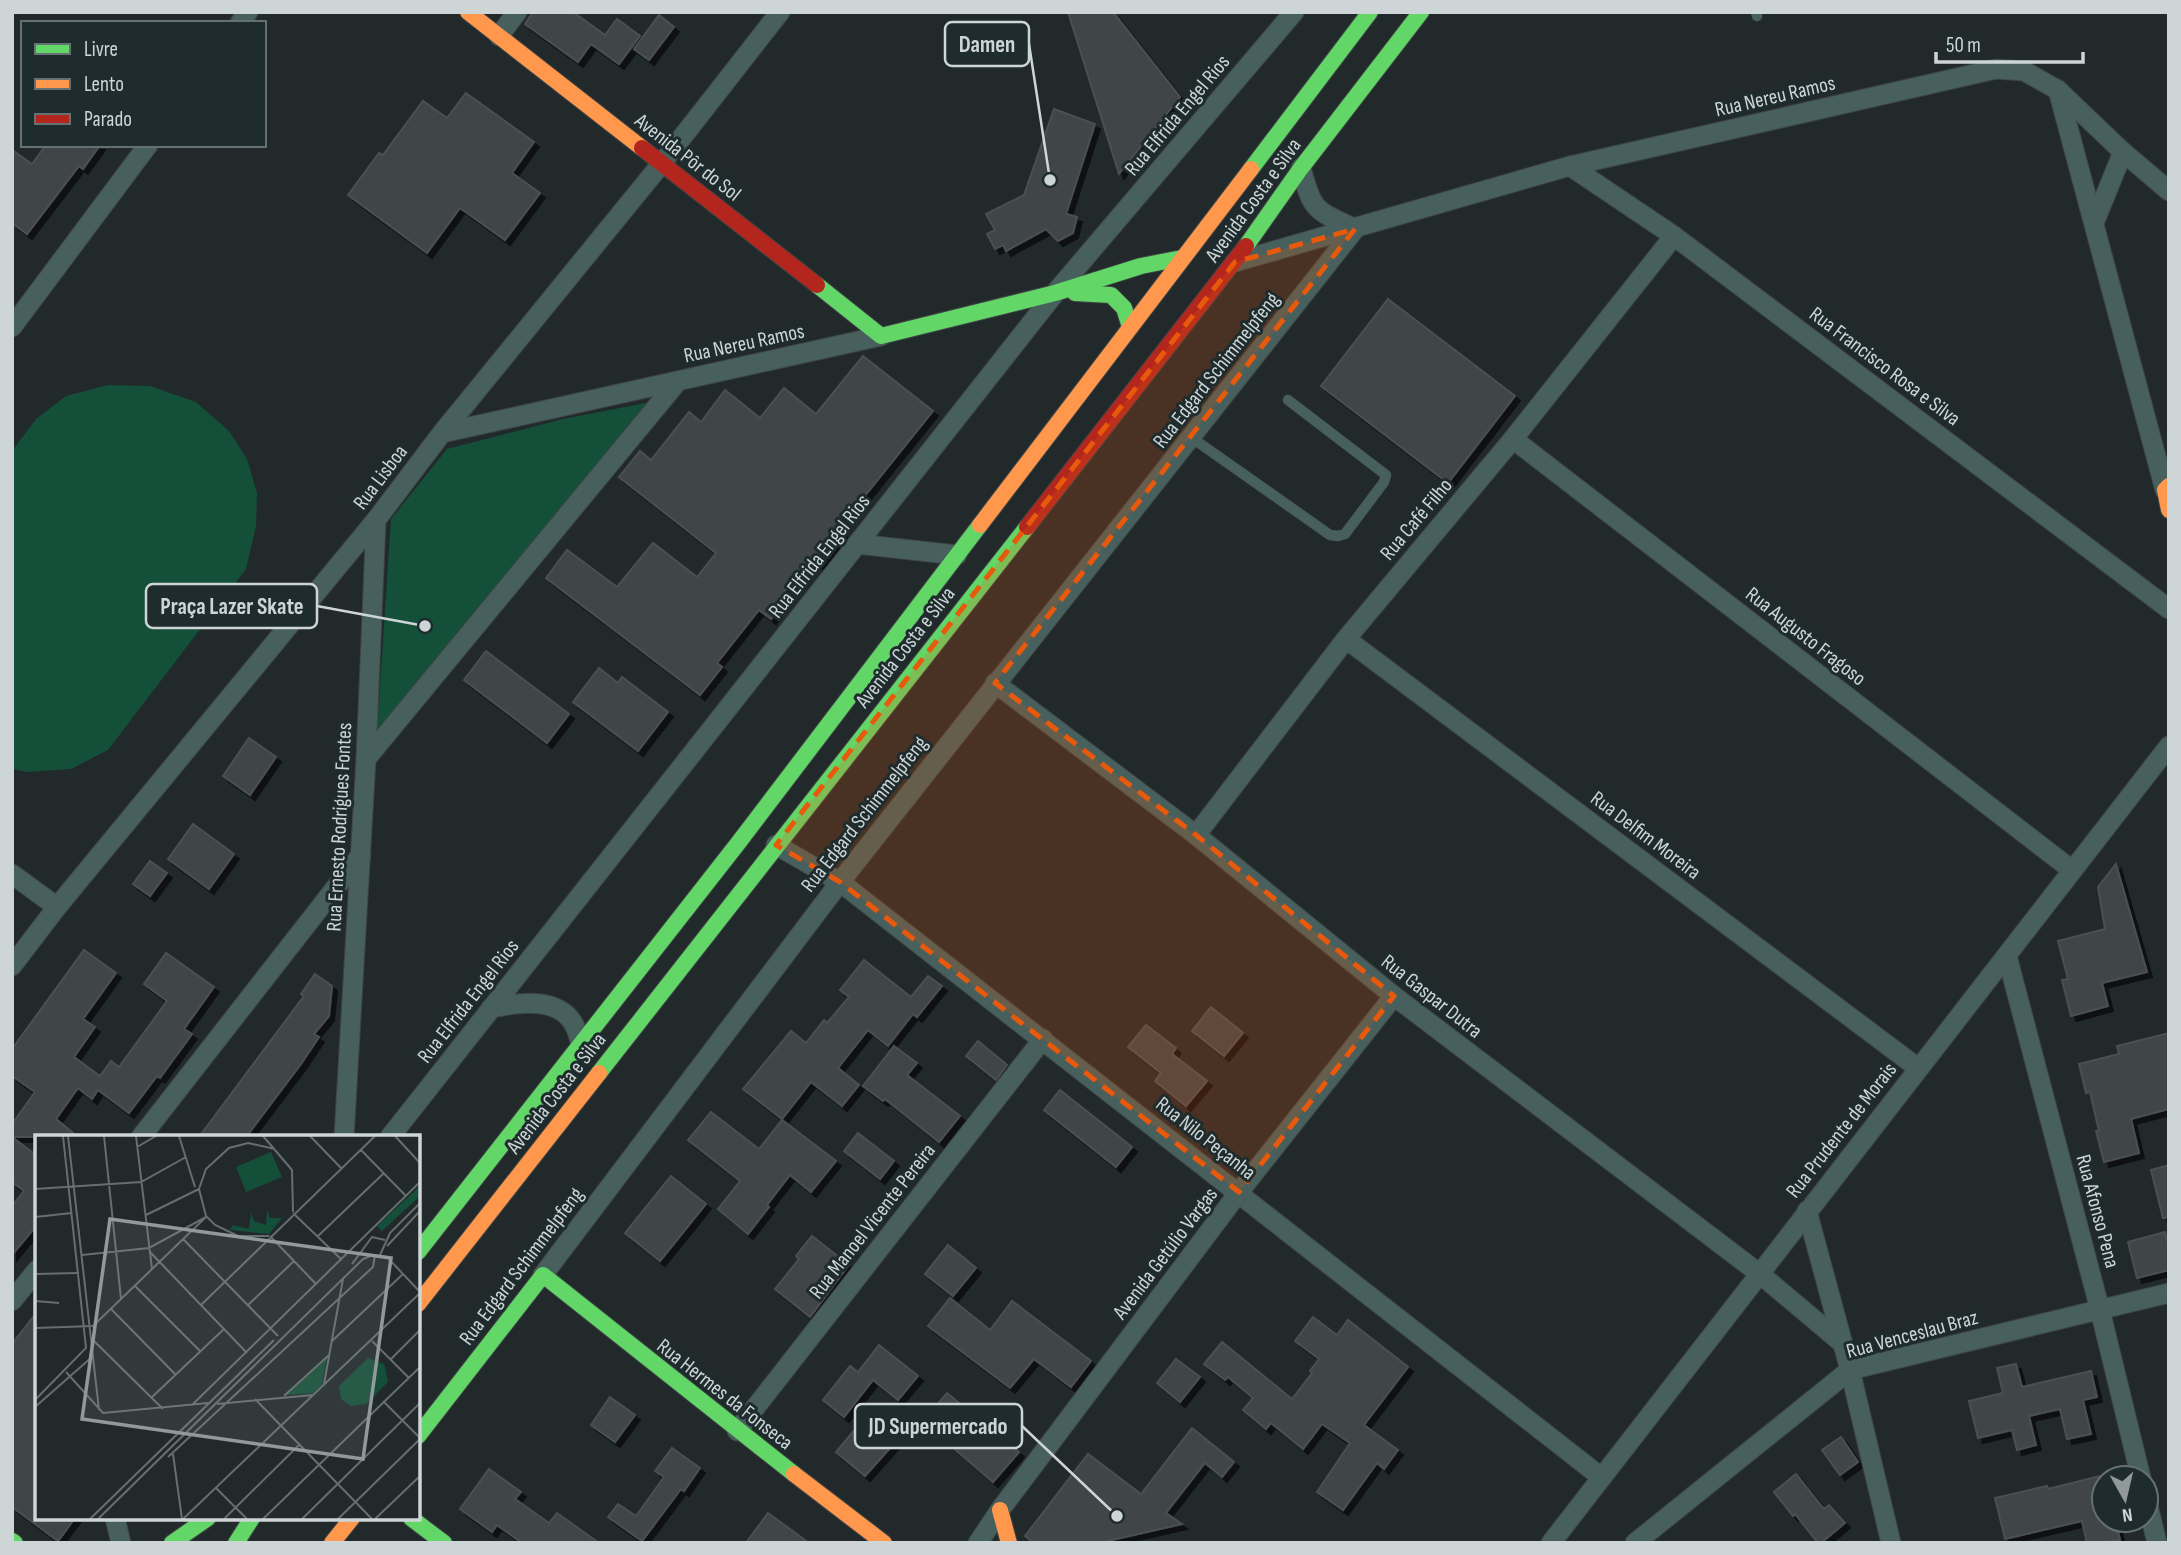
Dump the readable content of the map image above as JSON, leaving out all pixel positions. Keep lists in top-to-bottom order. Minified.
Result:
{"streets":{"main road":["Rua Nereu Ramos","Avenida Pôr do Sol","Avenida Costa e Silva","Rua Edgard Schimmelpfeng","Rua Hermes da Fonseca"],"street":["Rua Elfrida Engel Rios","Rua Francisco Rosa e Silva","Rua Lisboa","Rua Café Filho","Rua Augusto Fragoso","Rua Ernesto Rodrigues Fontes","Rua Delfim Moreira","Rua Gaspar Dutra","Rua Prudente de Morais","Rua Nilo Peçanha","Rua Afonso Pena","Rua Manoel Vicente Pereira","Avenida Getúlio Vargas","Rua Venceslau Braz"]},"crossings":[["Rua Nereu Ramos","Rua Elfrida Engel Rios"],["Rua Nereu Ramos","Avenida Pôr do Sol"],["Rua Nereu Ramos","Avenida Costa e Silva"],["Rua Nereu Ramos","Rua Francisco Rosa e Silva"],["Rua Nereu Ramos","Rua Edgard Schimmelpfeng"],["Rua Nereu Ramos","Rua Lisboa"],["Avenida Pôr do Sol","Rua Lisboa"],["Avenida Costa e Silva","Rua Nilo Peçanha"],["Rua Francisco Rosa e Silva","Rua Café Filho"],["Rua Edgard Schimmelpfeng","Rua Gaspar Dutra"],["Rua Edgard Schimmelpfeng","Rua Nilo Peçanha"],["Rua Edgard Schimmelpfeng","Rua Hermes da Fonseca"],["Rua Lisboa","Rua Ernesto Rodrigues Fontes"],["Rua Café Filho","Rua Augusto Fragoso"],["Rua Café Filho","Rua Delfim Moreira"],["Rua Café Filho","Rua Gaspar Dutra"],["Rua Augusto Fragoso","Rua Prudente de Morais"],["Rua Delfim Moreira","Rua Prudente de Morais"],["Rua Gaspar Dutra","Rua Prudente de Morais"],["Rua Gaspar Dutra","Avenida Getúlio Vargas"],["Rua Prudente de Morais","Rua Nilo Peçanha"],["Rua Prudente de Morais","Rua Afonso Pena"],["Rua Nilo Peçanha","Rua Manoel Vicente Pereira"],["Rua Nilo Peçanha","Avenida Getúlio Vargas"],["Rua Afonso Pena","Rua Venceslau Braz"],["Rua Manoel Vicente Pereira","Rua Hermes da Fonseca"]],"places":["Damen","Praça Lazer Skate","JD Supermercado"],"legend":["Livre","Lento","Parado"],"scale_bar":"50 m","north":"bottom"}
